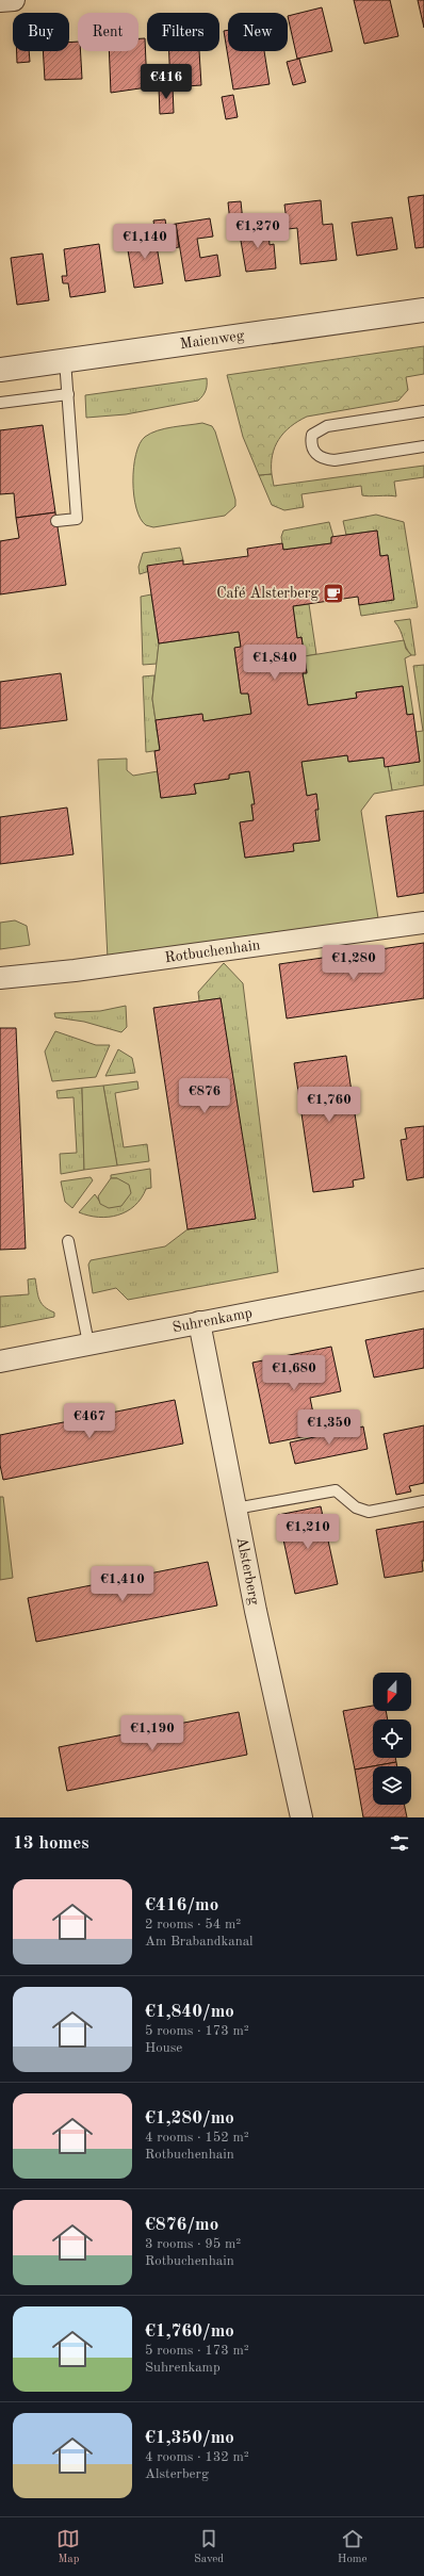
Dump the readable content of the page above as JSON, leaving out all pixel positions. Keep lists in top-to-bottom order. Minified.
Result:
{"streets":{"street":["Maienweg","Rotbuchenhain","Suhrenkamp","Alsterberg"]},"crossings":[["Suhrenkamp","Alsterberg"]],"places":{"cafe":["Café Alsterberg"]},"north":"bottom","page":{"chip":["Buy","Rent","Filters","New"],"price":["€416","€1,270","€1,140","€1,840","€1,280","€876","€1,760","€1,680","€467","€1,350","€1,210","€1,410","€1,190"],"heading":"13 homes","list":[{"name":"€416/mo","note":"2 rooms · 54 m² · Am Brabandkanal"},{"name":"€1,840/mo","note":"5 rooms · 173 m² · House"},{"name":"€1,280/mo","note":"4 rooms · 152 m² · Rotbuchenhain"},{"name":"€876/mo","note":"3 rooms · 95 m² · Rotbuchenhain"},{"name":"€1,760/mo","note":"5 rooms · 173 m² · Suhrenkamp"},{"name":"€1,350/mo","note":"4 rooms · 132 m² · Alsterberg"}],"tabs":["Map","Saved","Home"]}}
